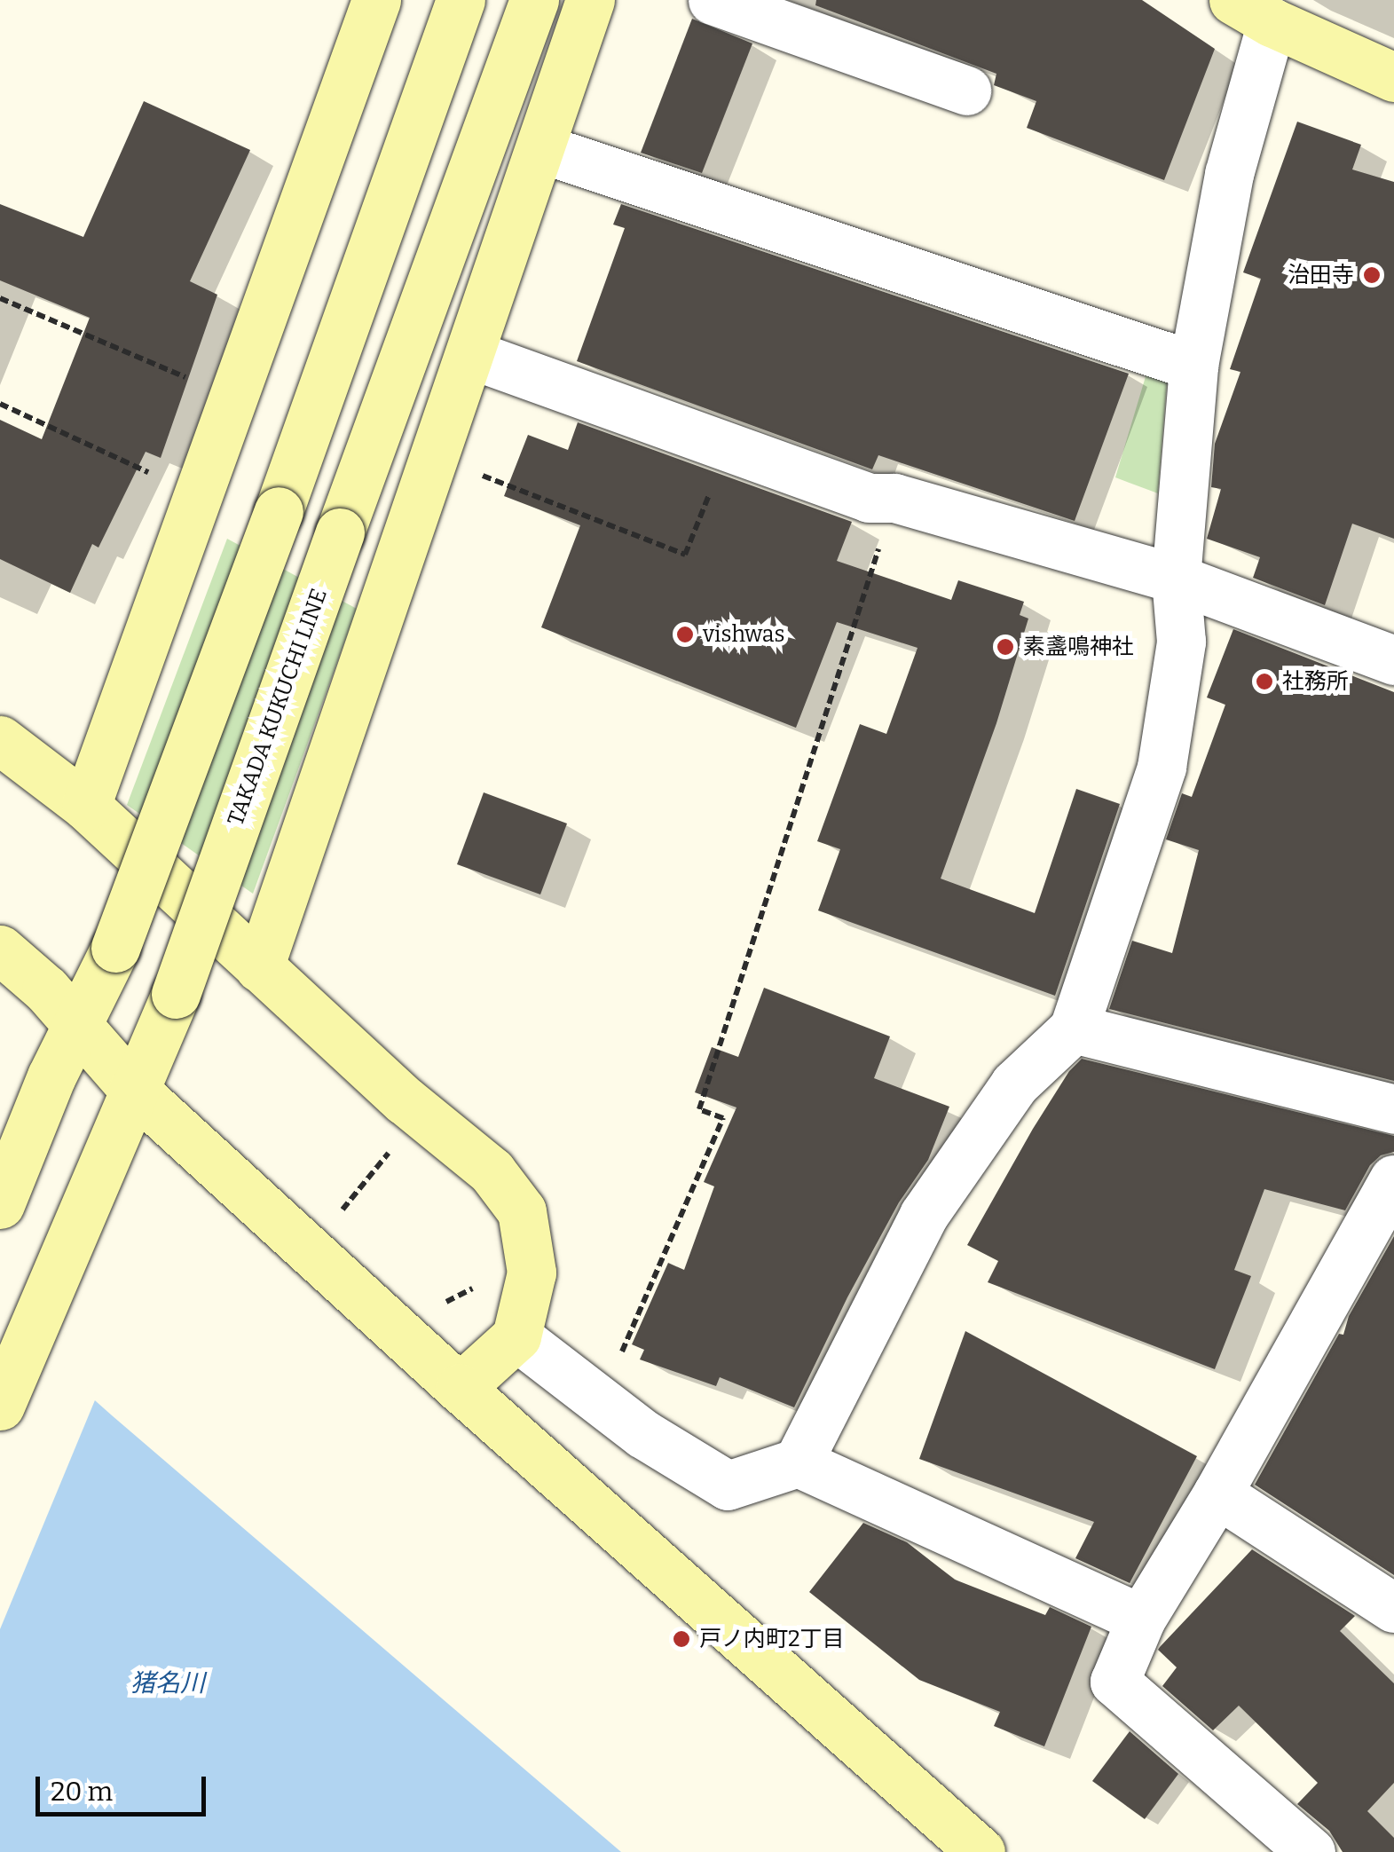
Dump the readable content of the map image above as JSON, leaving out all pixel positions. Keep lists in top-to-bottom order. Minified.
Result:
{"streets":{"street":["TAKADA KUKUCHI LINE"]},"water":["猪名川"],"places":["治田寺","vishwas","素盞鳴神社","社務所","戸ノ内町2丁目"],"scale_bar":"20 m"}
